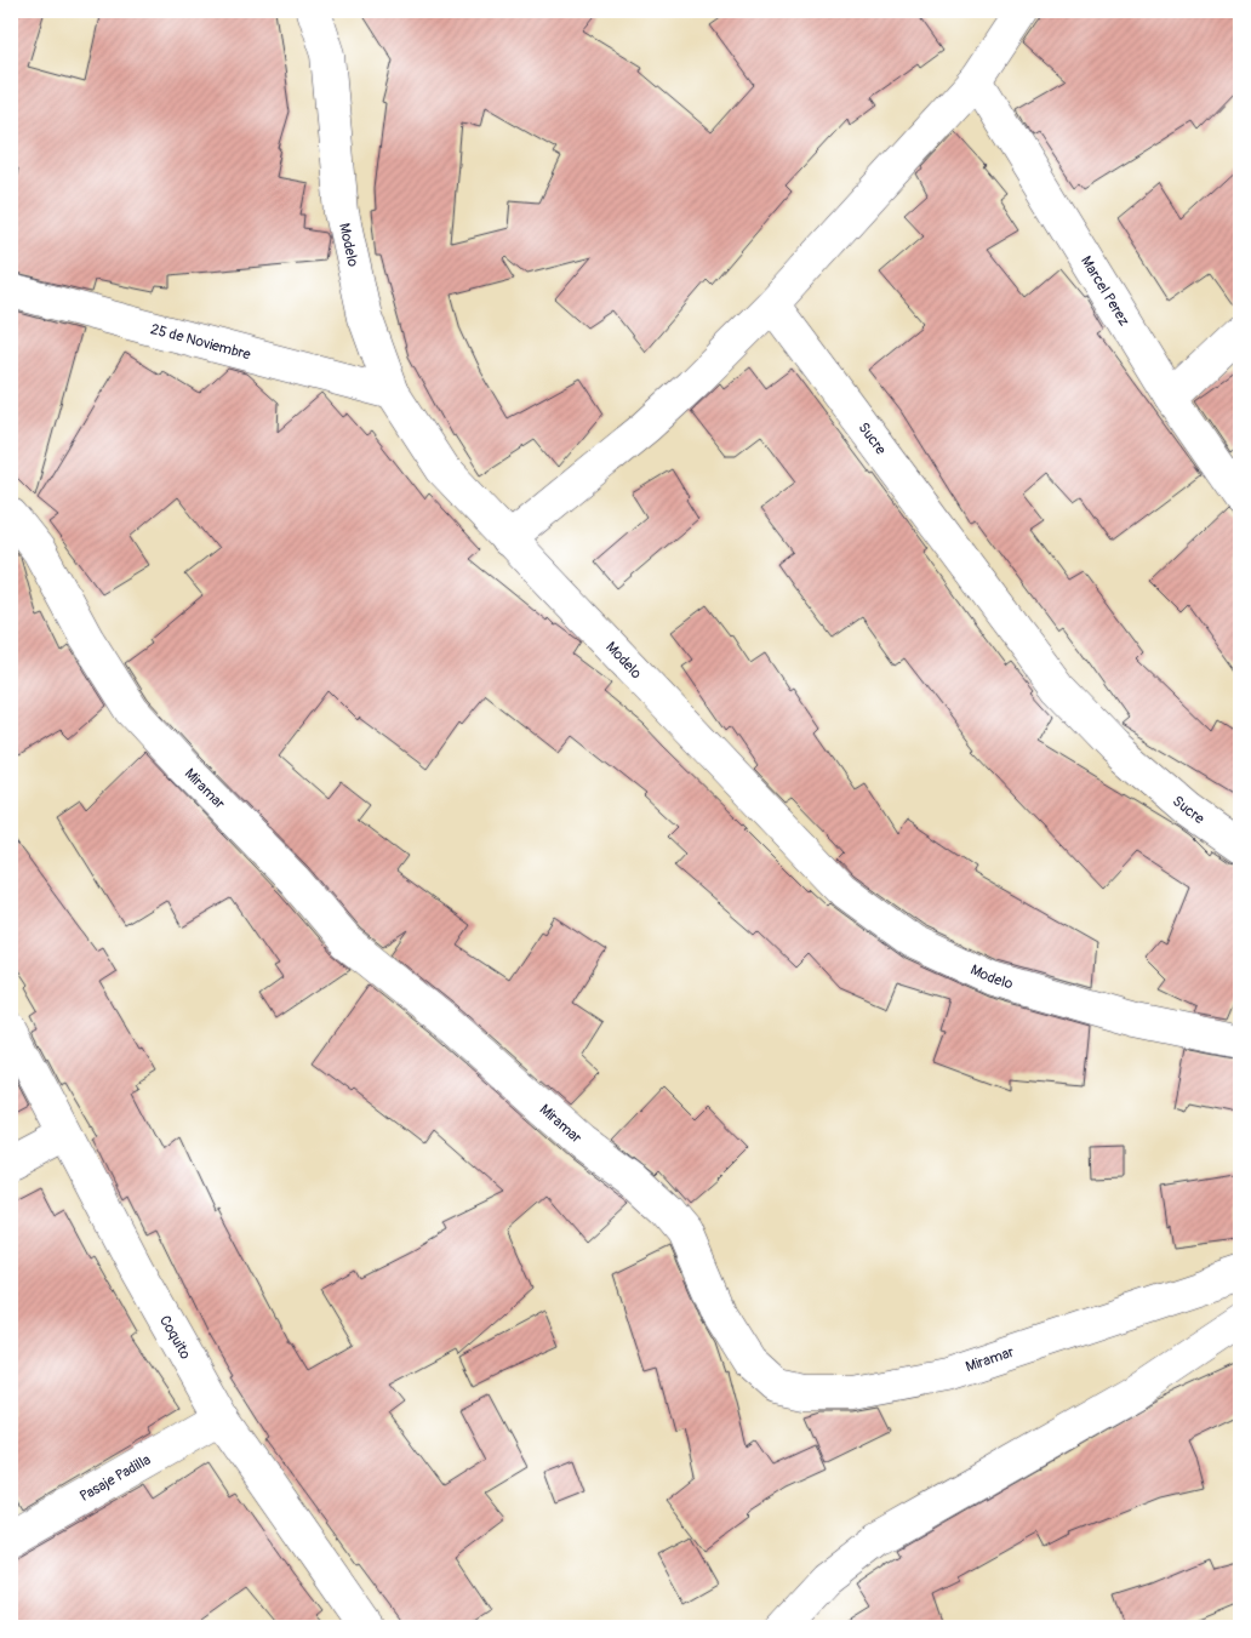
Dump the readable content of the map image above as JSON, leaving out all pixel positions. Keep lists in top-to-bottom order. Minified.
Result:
{"streets":{"street":["Modelo","Marcel Perez","25 de Noviembre","Sucre","Miramar","Coquito","Pasaje Padilla"]},"crossings":[["Modelo","25 de Noviembre"],["Coquito","Pasaje Padilla"]]}
